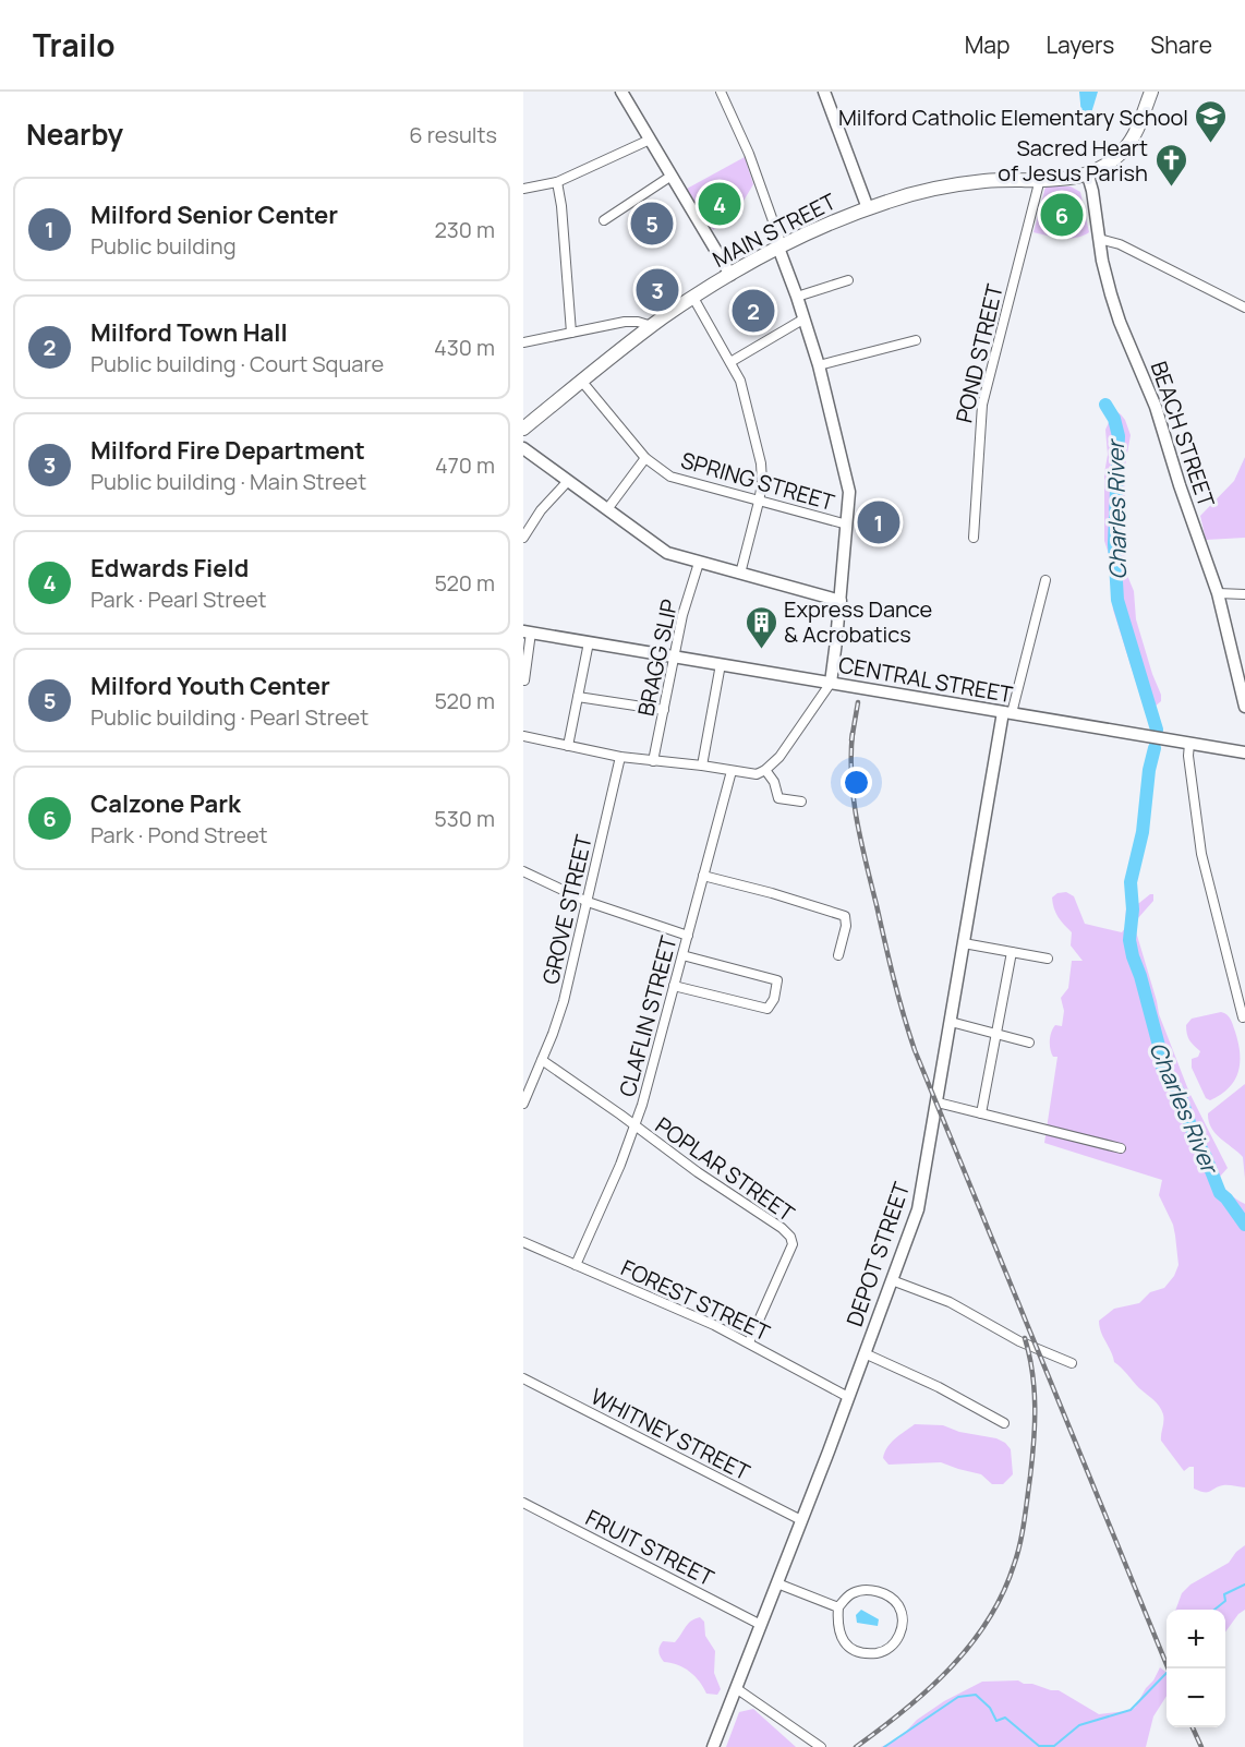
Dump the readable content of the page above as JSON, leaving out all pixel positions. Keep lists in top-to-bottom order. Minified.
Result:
{"streets":{"main road":["MAIN STREET","BEACH STREET","CENTRAL STREET","DEPOT STREET"],"street":["POND STREET","SPRING STREET","BRAGG SLIP","GROVE STREET","CLAFLIN STREET","POPLAR STREET","FOREST STREET","WHITNEY STREET","FRUIT STREET"]},"crossings":[["MAIN STREET","POND STREET"],["MAIN STREET","BEACH STREET"],["MAIN STREET","SPRING STREET"],["BRAGG SLIP","CENTRAL STREET"],["CENTRAL STREET","DEPOT STREET"],["GROVE STREET","POPLAR STREET"],["CLAFLIN STREET","POPLAR STREET"],["CLAFLIN STREET","FOREST STREET"],["POPLAR STREET","FOREST STREET"],["DEPOT STREET","FOREST STREET"],["DEPOT STREET","WHITNEY STREET"],["DEPOT STREET","FRUIT STREET"]],"water":["Charles River"],"places":{"school or university":["Milford Catholic Elementary School"],"church":["Sacred Heart of Jesus Parish"],"building":["Express Dance & Acrobatics"]},"page":{"header":"Trailo","nav":["Map","Layers","Share"],"heading":["Nearby","6 results"],"list":[{"mark":"1","name":"Milford Senior Center","note":"Public building","value":"230 m"},{"mark":"2","name":"Milford Town Hall","note":"Public building · Court Square","value":"430 m"},{"mark":"3","name":"Milford Fire Department","note":"Public building · Main Street","value":"470 m"},{"mark":"4","name":"Edwards Field","note":"Park · Pearl Street","value":"520 m"},{"mark":"5","name":"Milford Youth Center","note":"Public building · Pearl Street","value":"520 m"},{"mark":"6","name":"Calzone Park","note":"Park · Pond Street","value":"530 m"}],"pins":["4","6","5","3","2","1"],"map_buttons":["+","−"]}}
